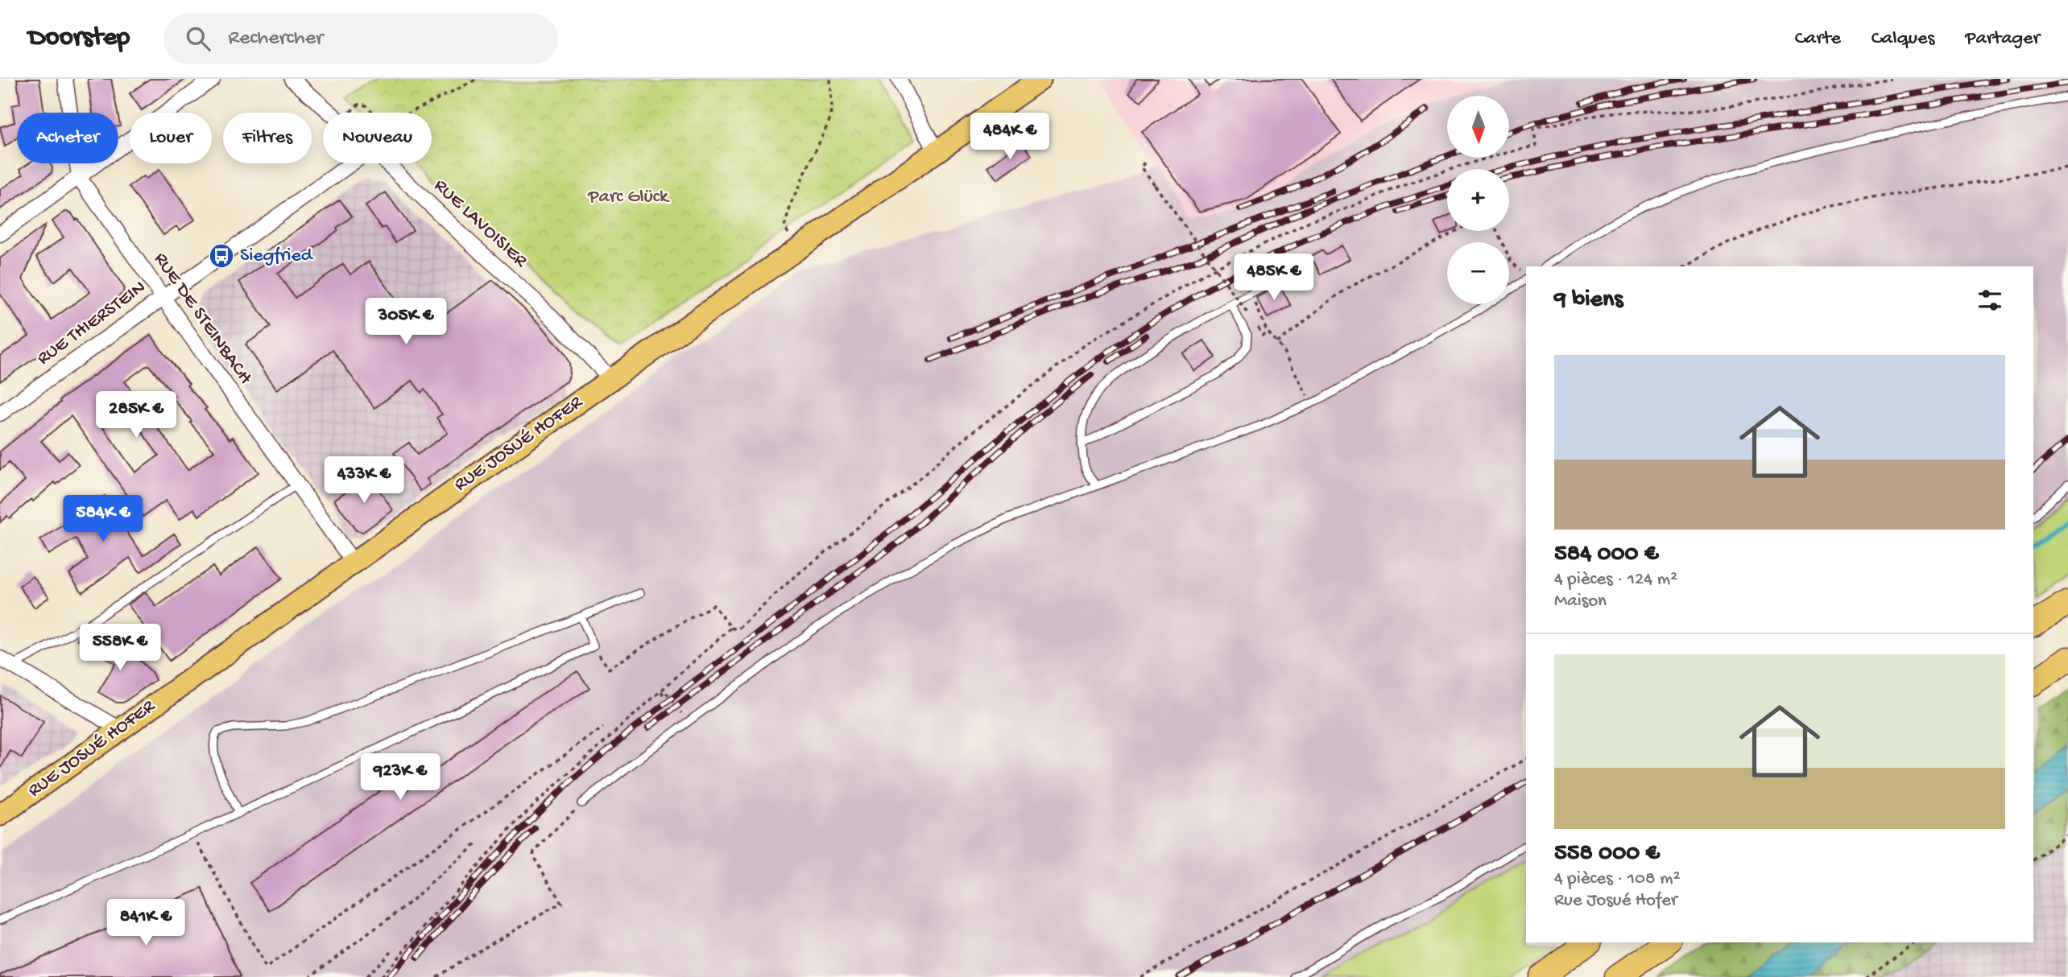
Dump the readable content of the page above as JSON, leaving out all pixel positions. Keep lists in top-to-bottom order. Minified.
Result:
{"streets":{"main road":["RUE JOSUÉ HOFER"],"street":["RUE LAVOISIER","RUE DE STEINBACH","RUE THIERSTEIN"]},"crossings":[["RUE LAVOISIER","RUE JOSUÉ HOFER"],["RUE DE STEINBACH","RUE THIERSTEIN"],["RUE DE STEINBACH","RUE JOSUÉ HOFER"]],"parks":["Parc Glück"],"places":{"bus stop":["Siegfried"]},"north":"bottom","page":{"header":"Doorstep","search":"Rechercher","nav":["Carte","Calques","Partager"],"map_buttons":["+","−"],"price":["484K €","485K €","305K €","285K €","433K €","584K €","558K €","923K €","841K €"],"chip":["Acheter","Louer","Filtres","Nouveau"],"heading":"9 biens","list":[{"name":"584 000 €","note":"4 pièces · 124 m² · Maison"},{"name":"558 000 €","note":"4 pièces · 108 m² · Rue Josué Hofer"}]}}
